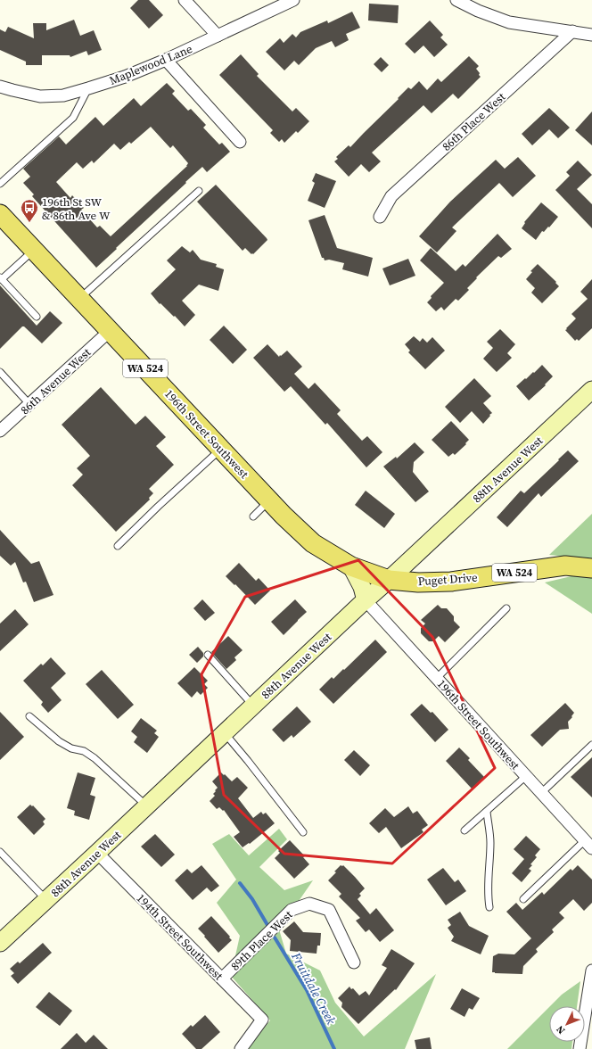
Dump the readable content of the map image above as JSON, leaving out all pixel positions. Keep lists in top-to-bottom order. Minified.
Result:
{"streets":{"main road":["WA 524","196th Street Southwest","Puget Drive"],"street":["Maplewood Lane","86th Place West","86th Avenue West","88th Avenue West","194th Street Southwest","89th Place West"]},"crossings":[["86th Avenue West","196th Street Southwest"],["196th Street Southwest","88th Avenue West"],["196th Street Southwest","Puget Drive"],["88th Avenue West","Puget Drive"],["88th Avenue West","194th Street Southwest"],["194th Street Southwest","89th Place West"]],"water":["Fruitdale Creek"],"places":{"bus stop":["196th St SW & 86th Ave W"]},"north":"bottom left"}
